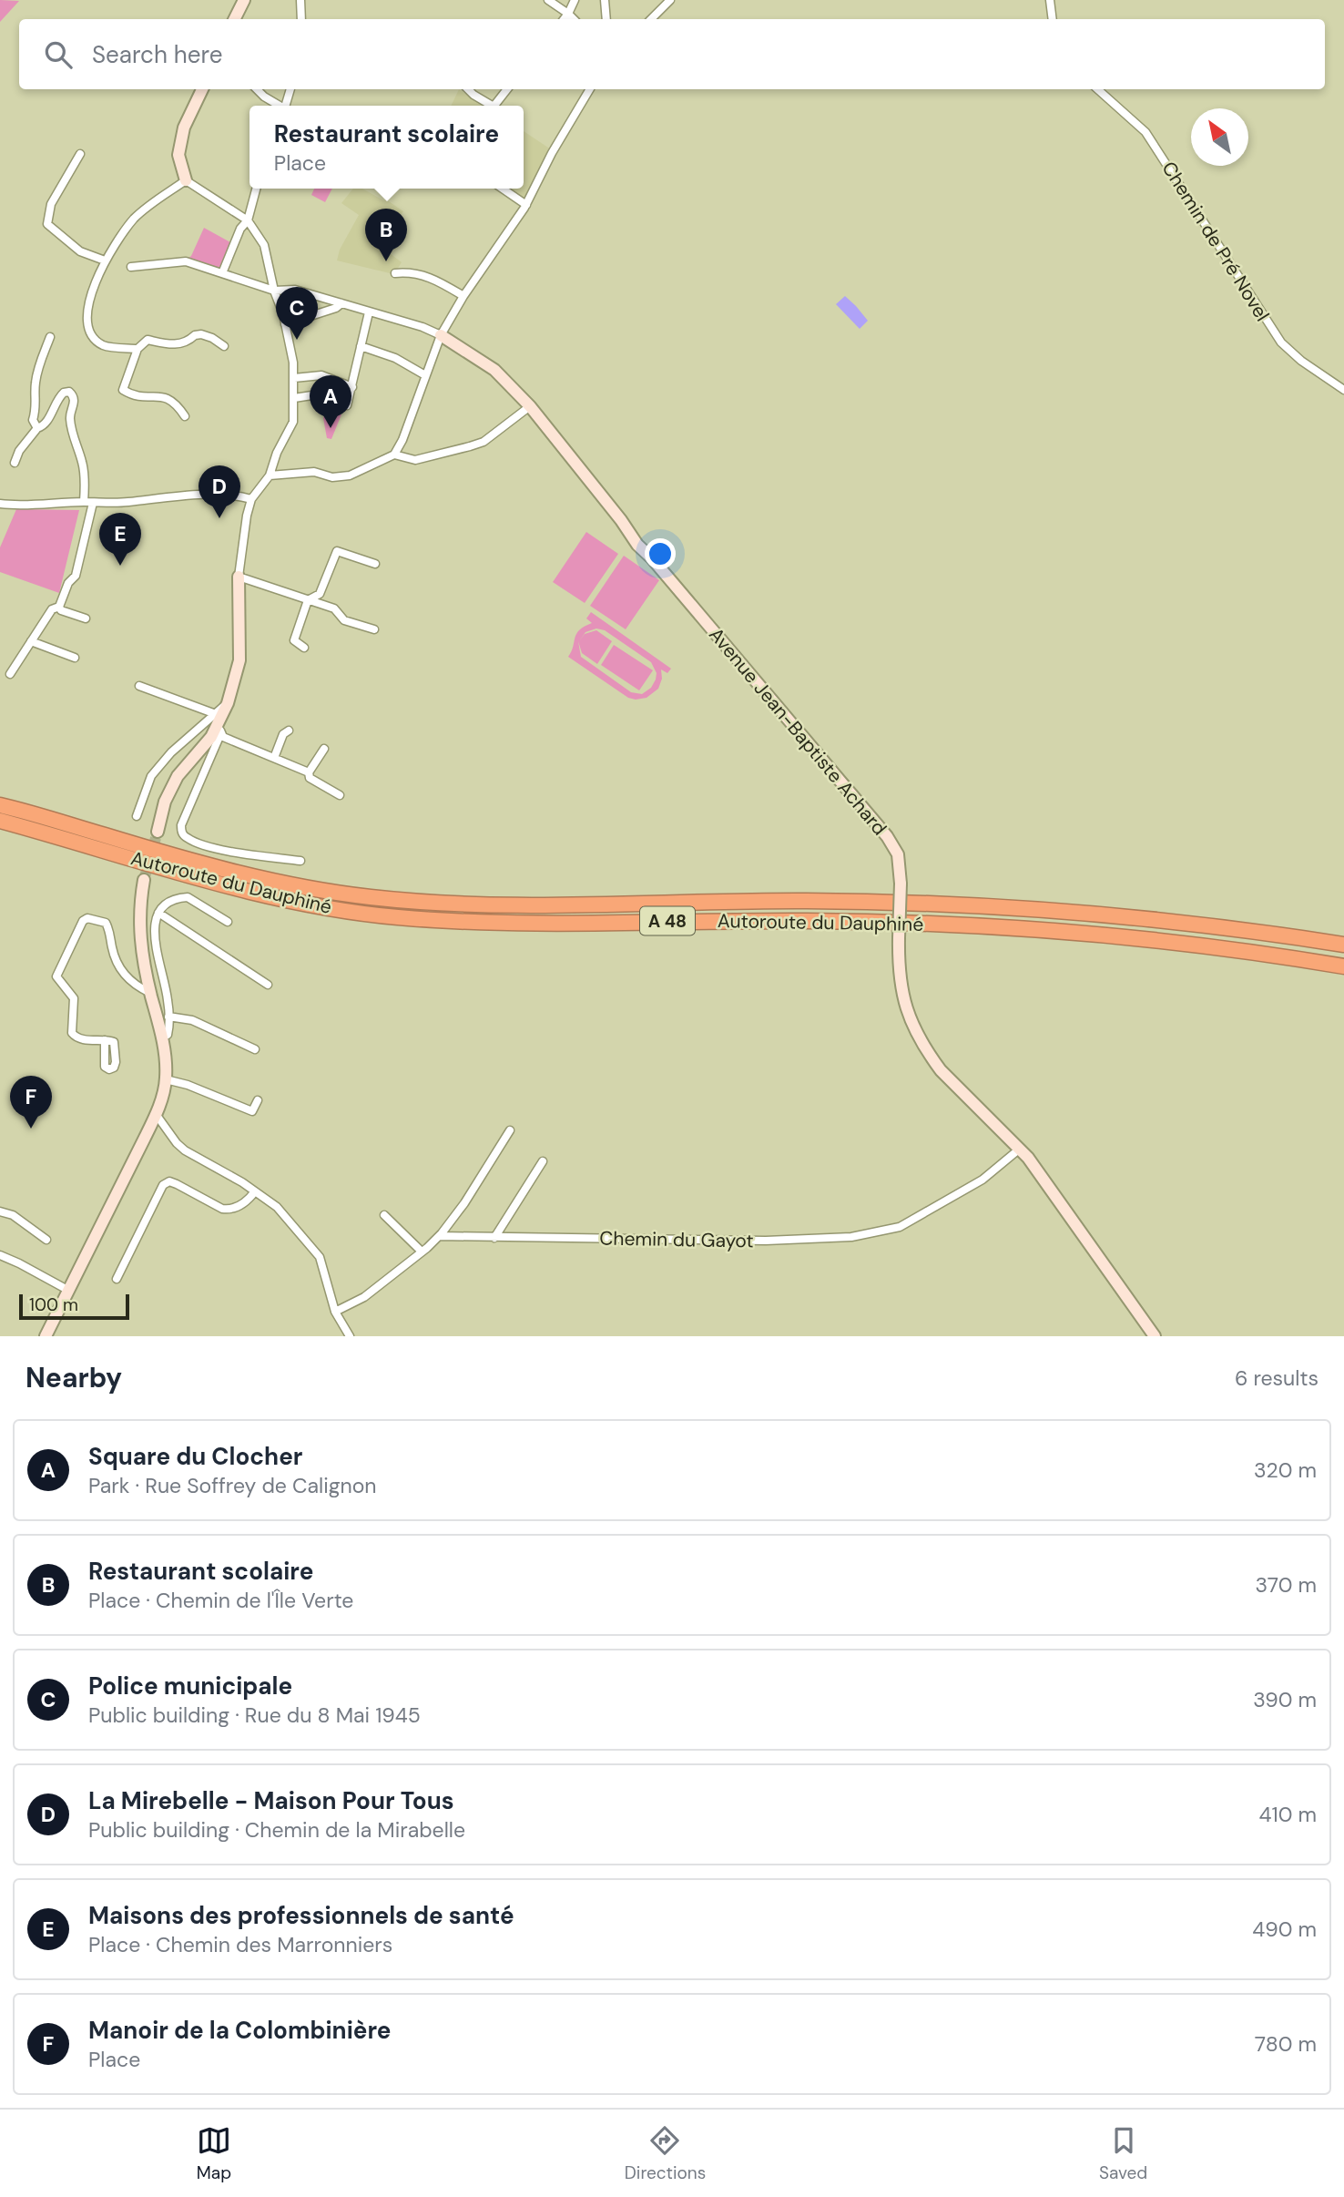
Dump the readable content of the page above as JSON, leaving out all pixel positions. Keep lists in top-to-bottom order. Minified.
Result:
{"streets":{"highway":["Autoroute du Dauphiné","A 48"],"street":["Chemin de Pré Novel","Avenue Jean-Baptiste Achard","Chemin du Gayot"]},"crossings":[["Avenue Jean-Baptiste Achard","Chemin du Gayot"]],"scale_bar":"100 m","north":"top left","page":{"search":"Search here","popup":["Restaurant scolaire","Place"],"pins":["B","C","A","D","E","F"],"scale":"100 m","heading":["Nearby","6 results"],"list":[{"mark":"A","name":"Square du Clocher","note":"Park · Rue Soffrey de Calignon","value":"320 m"},{"mark":"B","name":"Restaurant scolaire","note":"Place · Chemin de l'Île Verte","value":"370 m"},{"mark":"C","name":"Police municipale","note":"Public building · Rue du 8 Mai 1945","value":"390 m"},{"mark":"D","name":"La Mirebelle - Maison Pour Tous","note":"Public building · Chemin de la Mirabelle","value":"410 m"},{"mark":"E","name":"Maisons des professionnels de santé","note":"Place · Chemin des Marronniers","value":"490 m"},{"mark":"F","name":"Manoir de la Colombinière","note":"Place","value":"780 m"}],"nav":["Map","Directions","Saved"]}}
